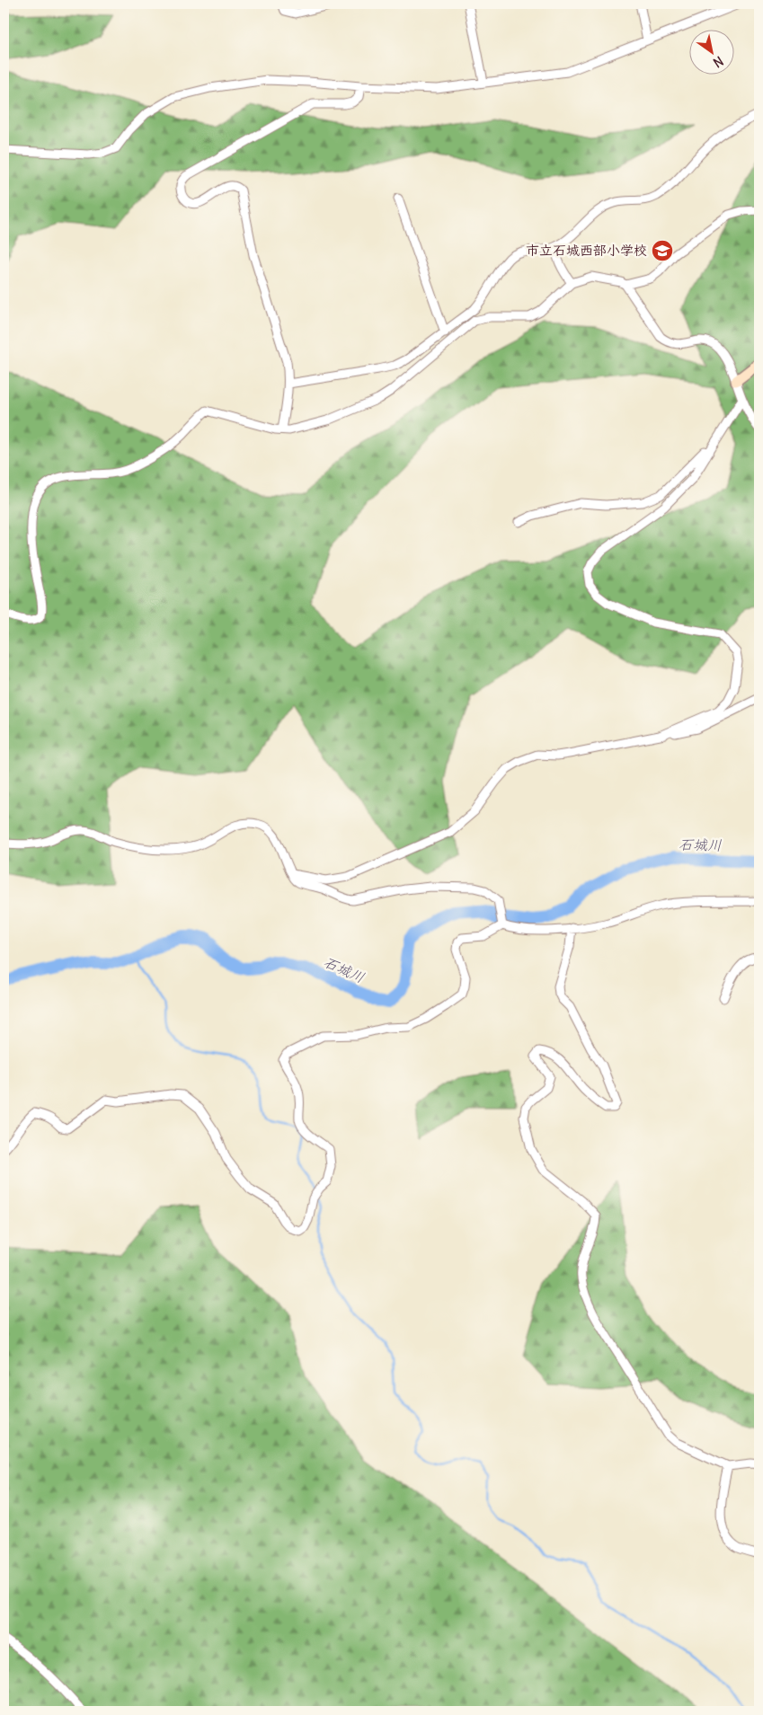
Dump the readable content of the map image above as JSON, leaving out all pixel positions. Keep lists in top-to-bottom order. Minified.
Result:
{"water":["石城川"],"places":{"school or university":["市立石城西部小学校"]},"north":"bottom right"}
